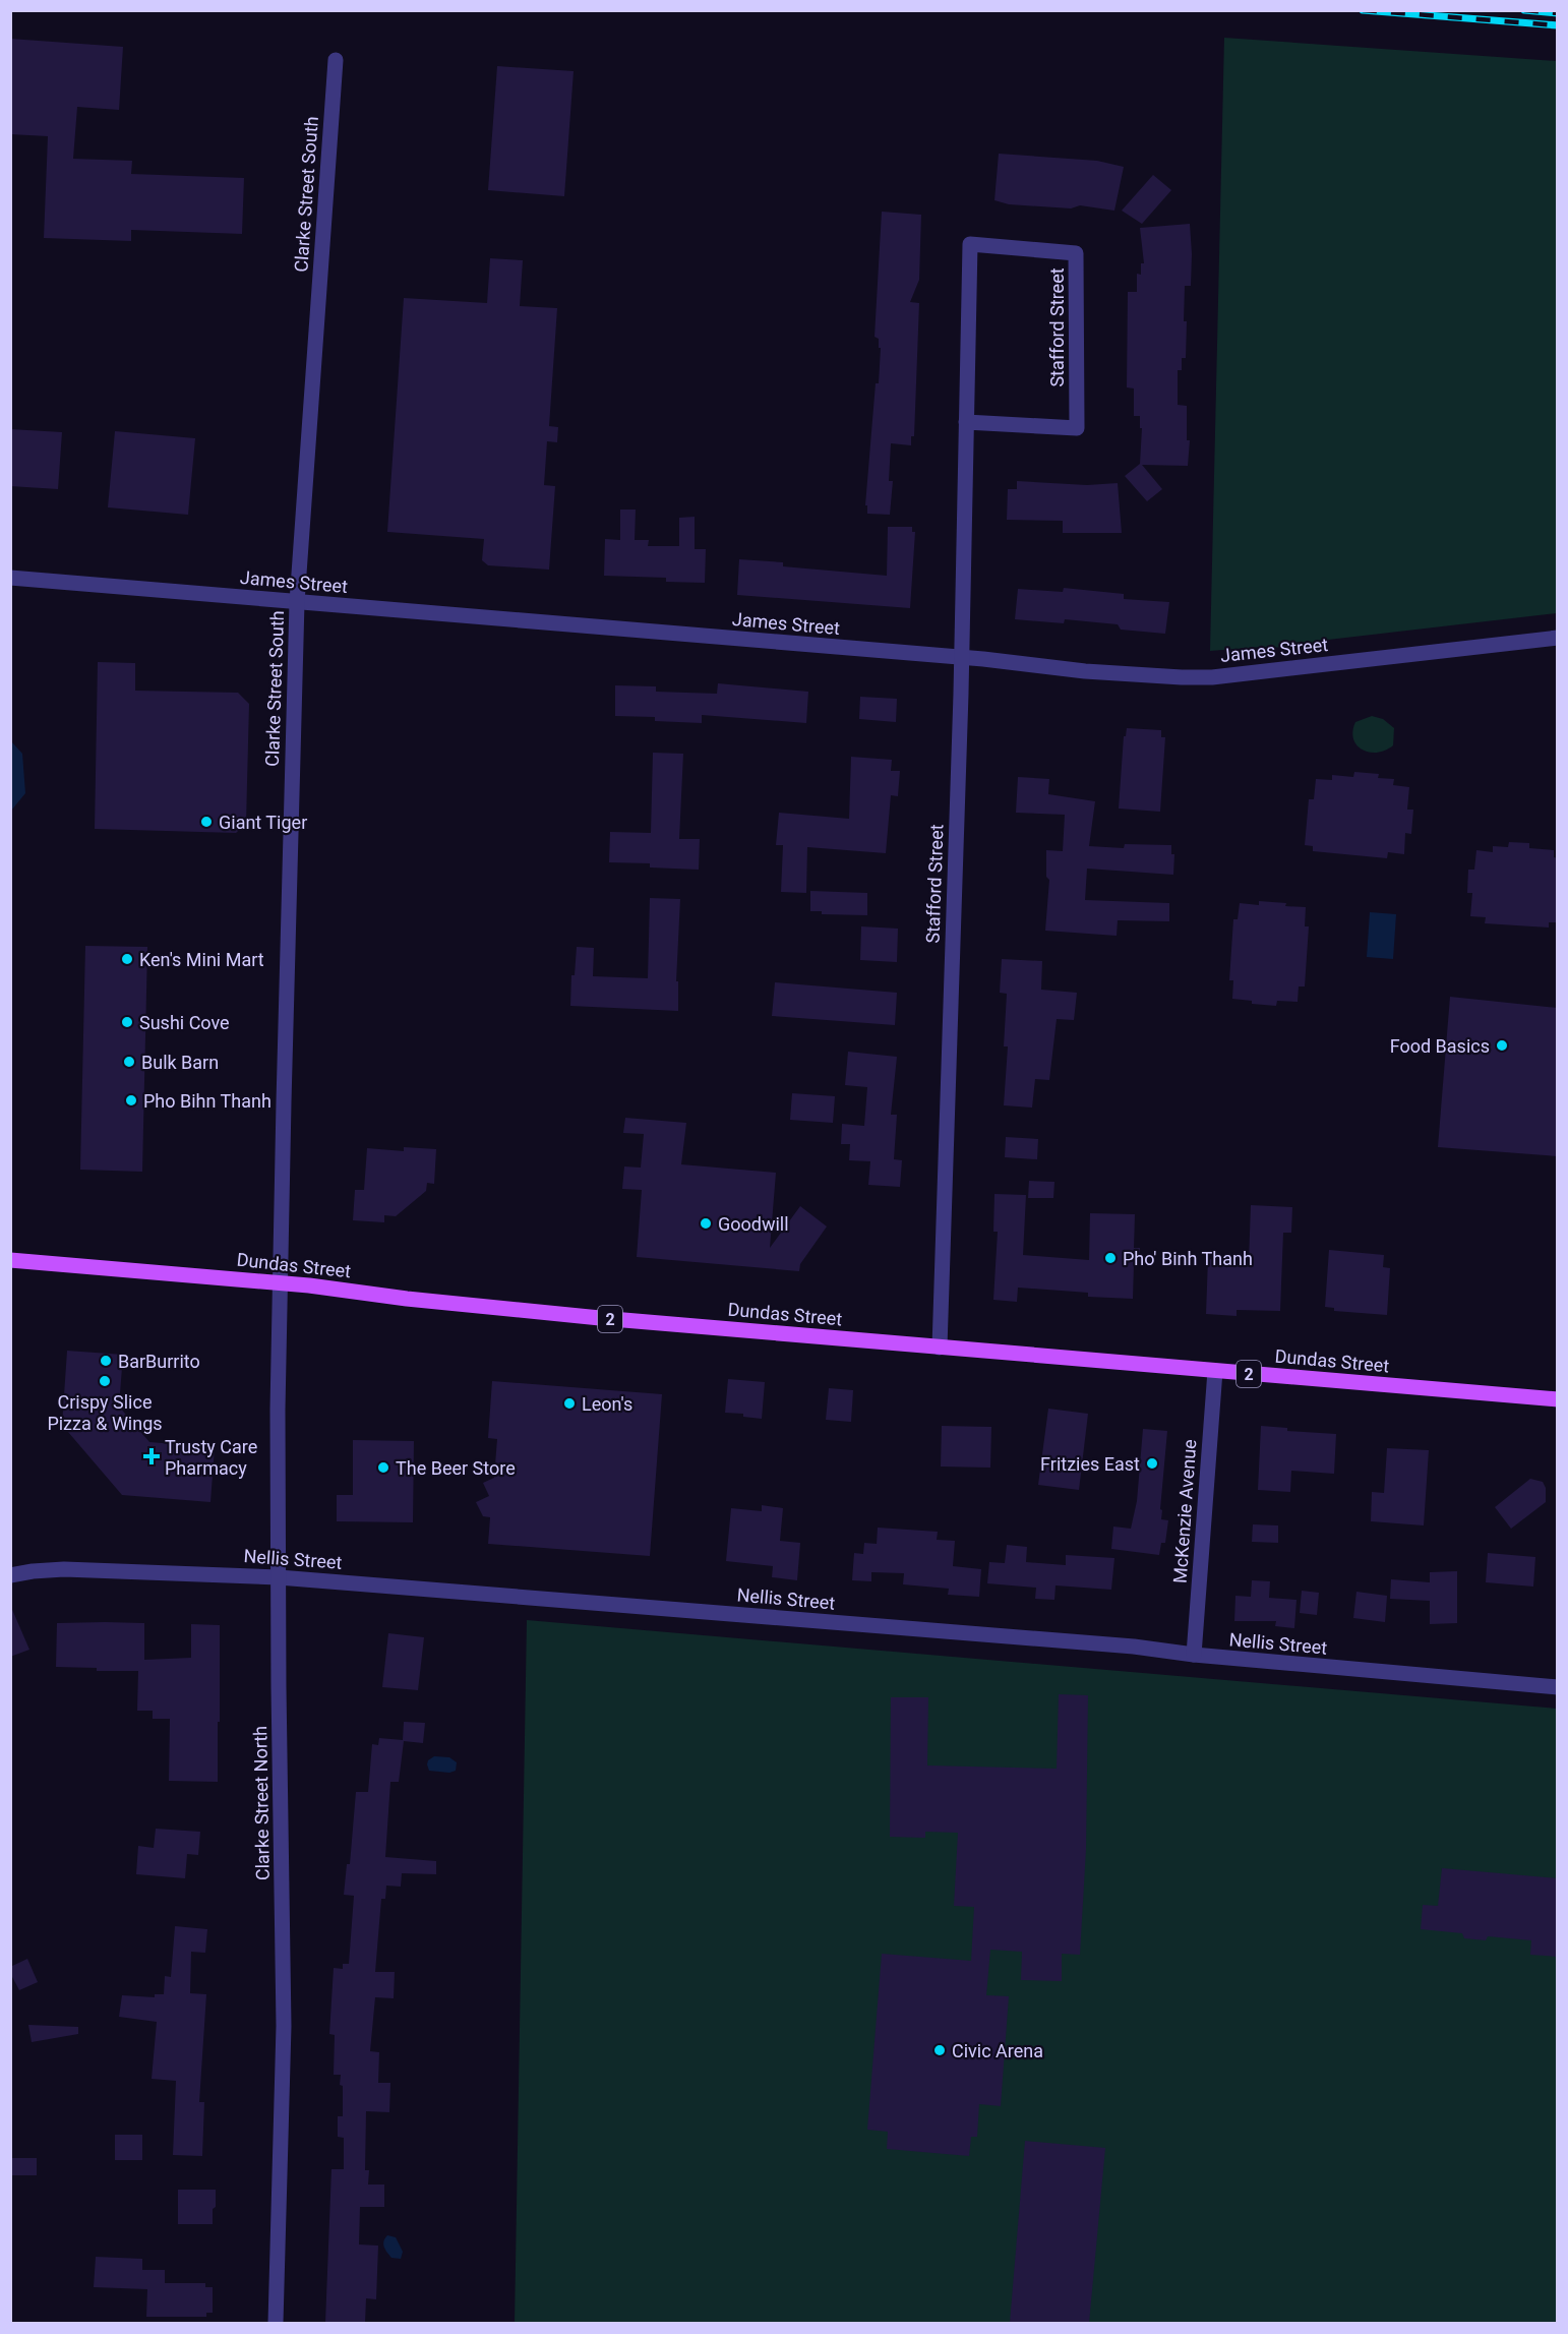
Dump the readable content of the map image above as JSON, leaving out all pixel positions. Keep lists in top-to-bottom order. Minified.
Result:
{"streets":{"main road":["Dundas Street","2"],"street":["Clarke Street South","Stafford Street","James Street","McKenzie Avenue","Nellis Street","Clarke Street North"]},"crossings":[["Clarke Street South","James Street"],["Clarke Street South","Dundas Street"],["Clarke Street South","Clarke Street North"],["Stafford Street","James Street"],["Stafford Street","Dundas Street"],["Dundas Street","McKenzie Avenue"],["Dundas Street","Clarke Street North"],["McKenzie Avenue","Nellis Street"],["Nellis Street","Clarke Street North"]],"places":{"other":["Giant Tiger","Ken's Mini Mart","Sushi Cove","Food Basics","Bulk Barn","Pho Bihn Thanh","Goodwill","Pho' Binh Thanh","BarBurrito","Crispy Slice Pizza & Wings","Leon's","Fritzies East","The Beer Store","Civic Arena"],"health":["Trusty Care Pharmacy"]}}
